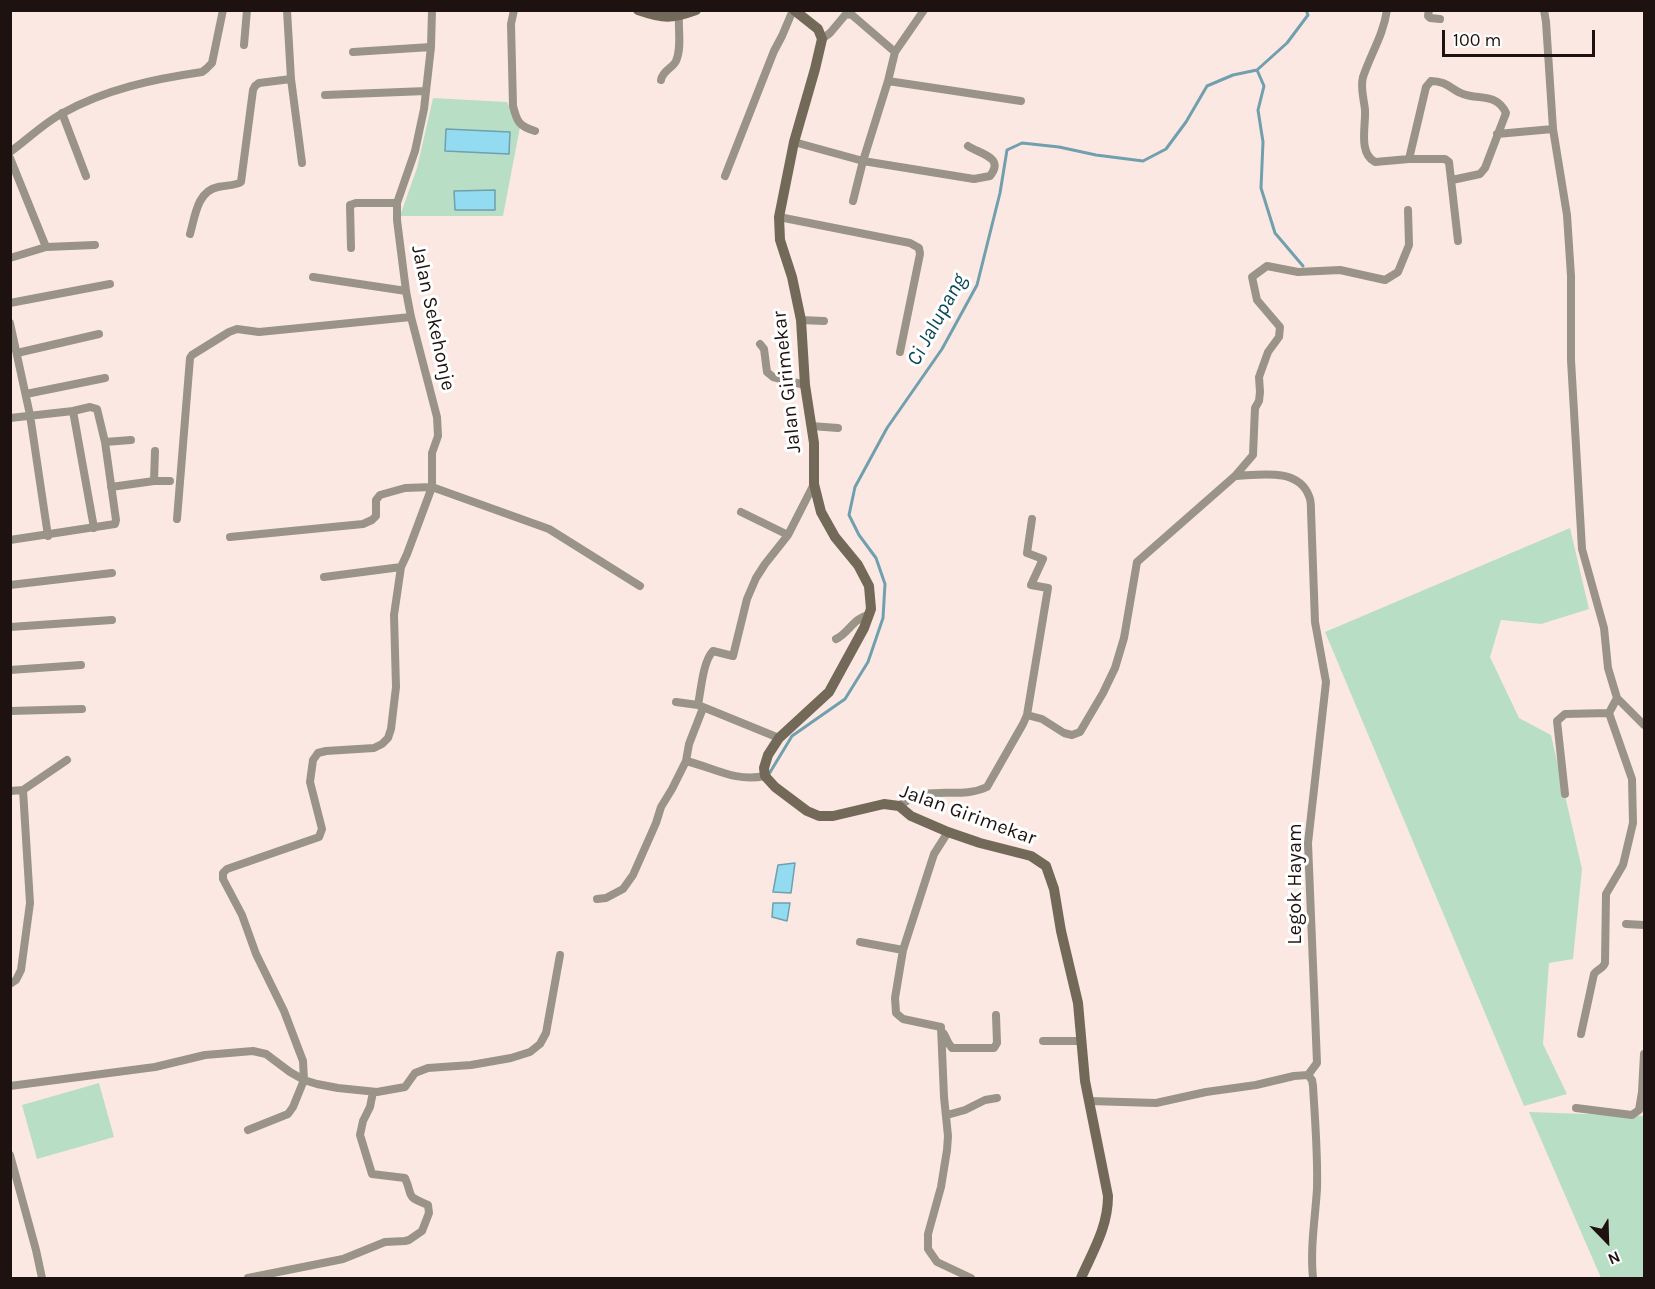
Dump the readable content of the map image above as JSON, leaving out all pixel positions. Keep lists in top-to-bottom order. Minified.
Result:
{"streets":{"street":["Jalan Sekehonje","Jalan Girimekar","Legok Hayam"]},"water":["Ci Jalupang"],"scale_bar":"100 m","north":"bottom right"}
